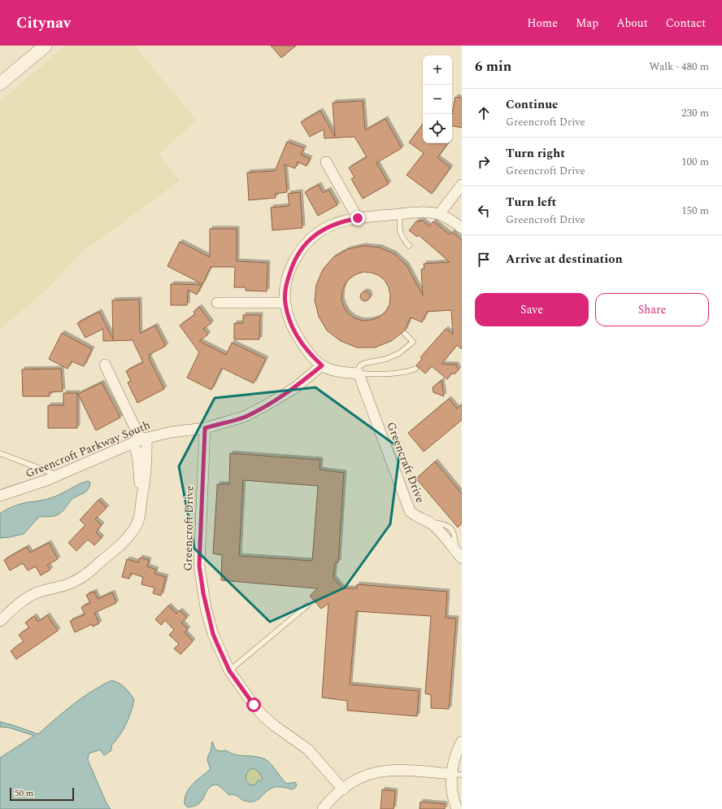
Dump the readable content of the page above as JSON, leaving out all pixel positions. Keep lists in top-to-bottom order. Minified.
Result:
{"streets":{"street":["Greencroft Parkway South","Greencraft Drive","Greencroft Drive"]},"crossings":[["Greencroft Parkway South","Greencroft Drive"]],"scale_bar":"50 m","page":{"header":"Citynav","nav":["Home","Map","About","Contact"],"heading":["6 min","Walk · 480 m"],"map_buttons":["+","−"],"list":[["Continue","Greencroft Drive","230 m"],["Turn right","Greencroft Drive","100 m"],["Turn left","Greencroft Drive","150 m"],"Arrive at destination"],"buttons":["Save","Share"],"scale":"50 m"}}
